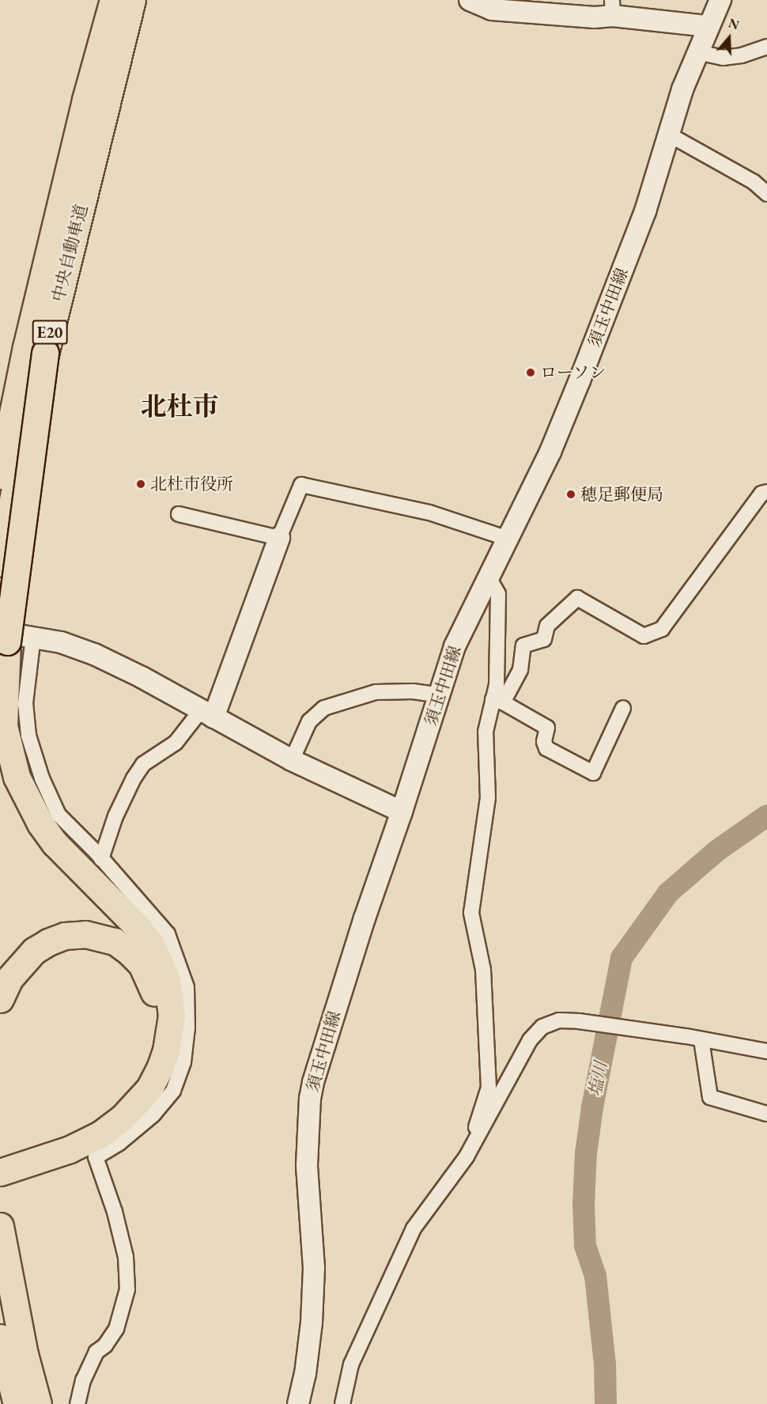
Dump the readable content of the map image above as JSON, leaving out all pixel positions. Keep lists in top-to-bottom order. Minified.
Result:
{"streets":{"highway":["中央自動車道","E20"],"main road":["須玉中田線"]},"districts":["北杜市"],"water":["塩川"],"places":["ローソン","北杜市役所","穂足郵便局"],"north":"top"}
